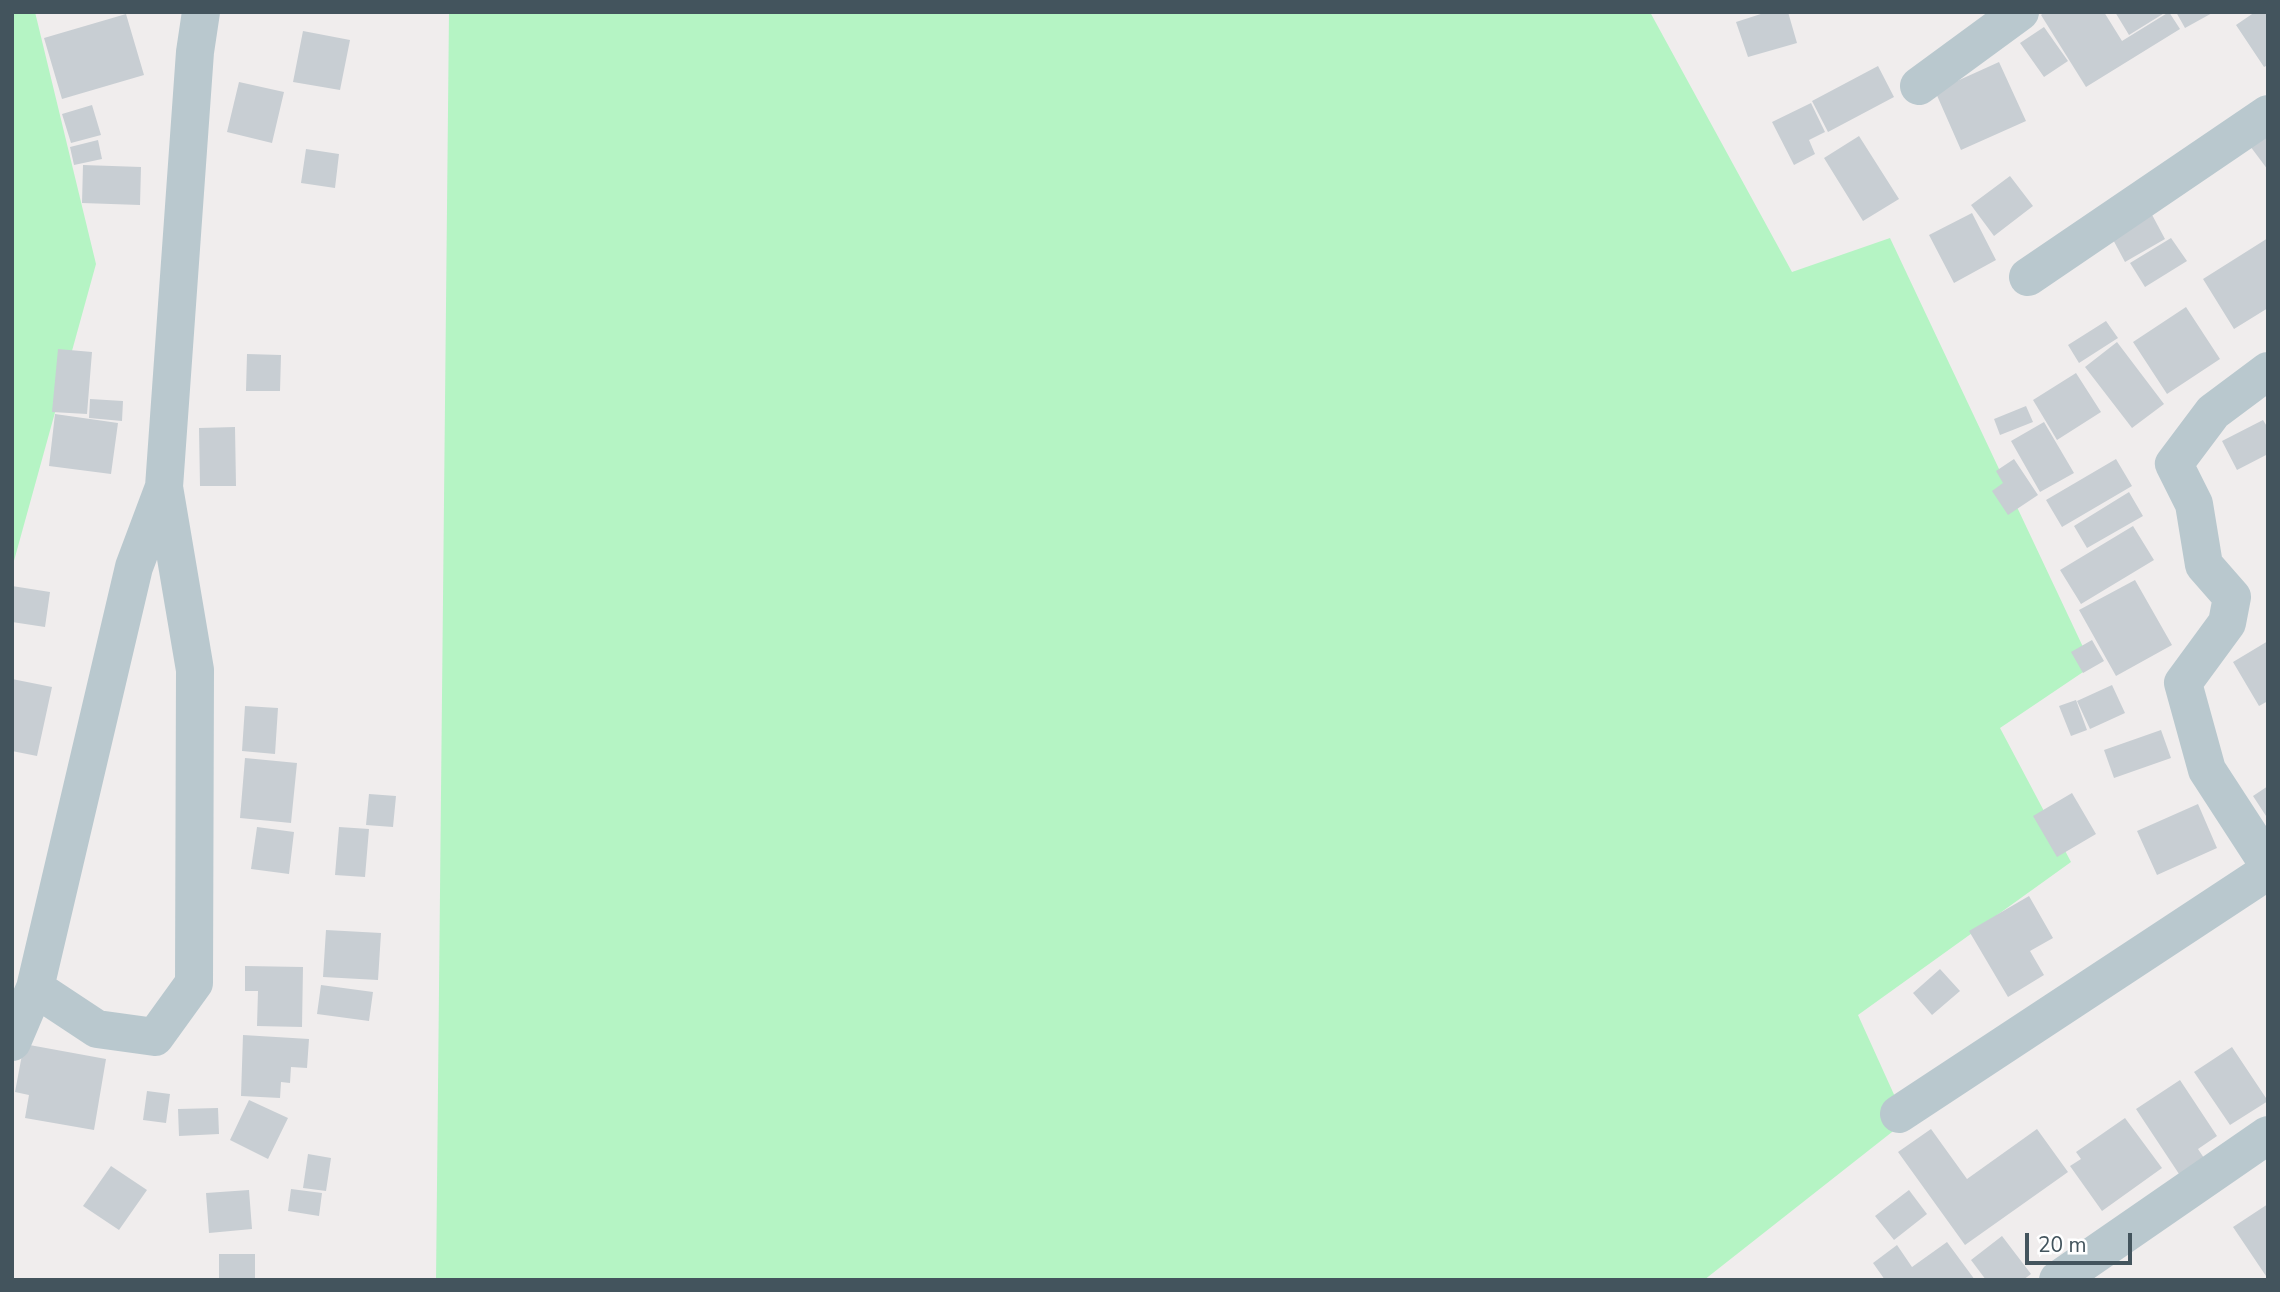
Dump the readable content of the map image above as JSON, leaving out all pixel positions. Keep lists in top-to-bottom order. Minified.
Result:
{"scale_bar":"20 m"}
